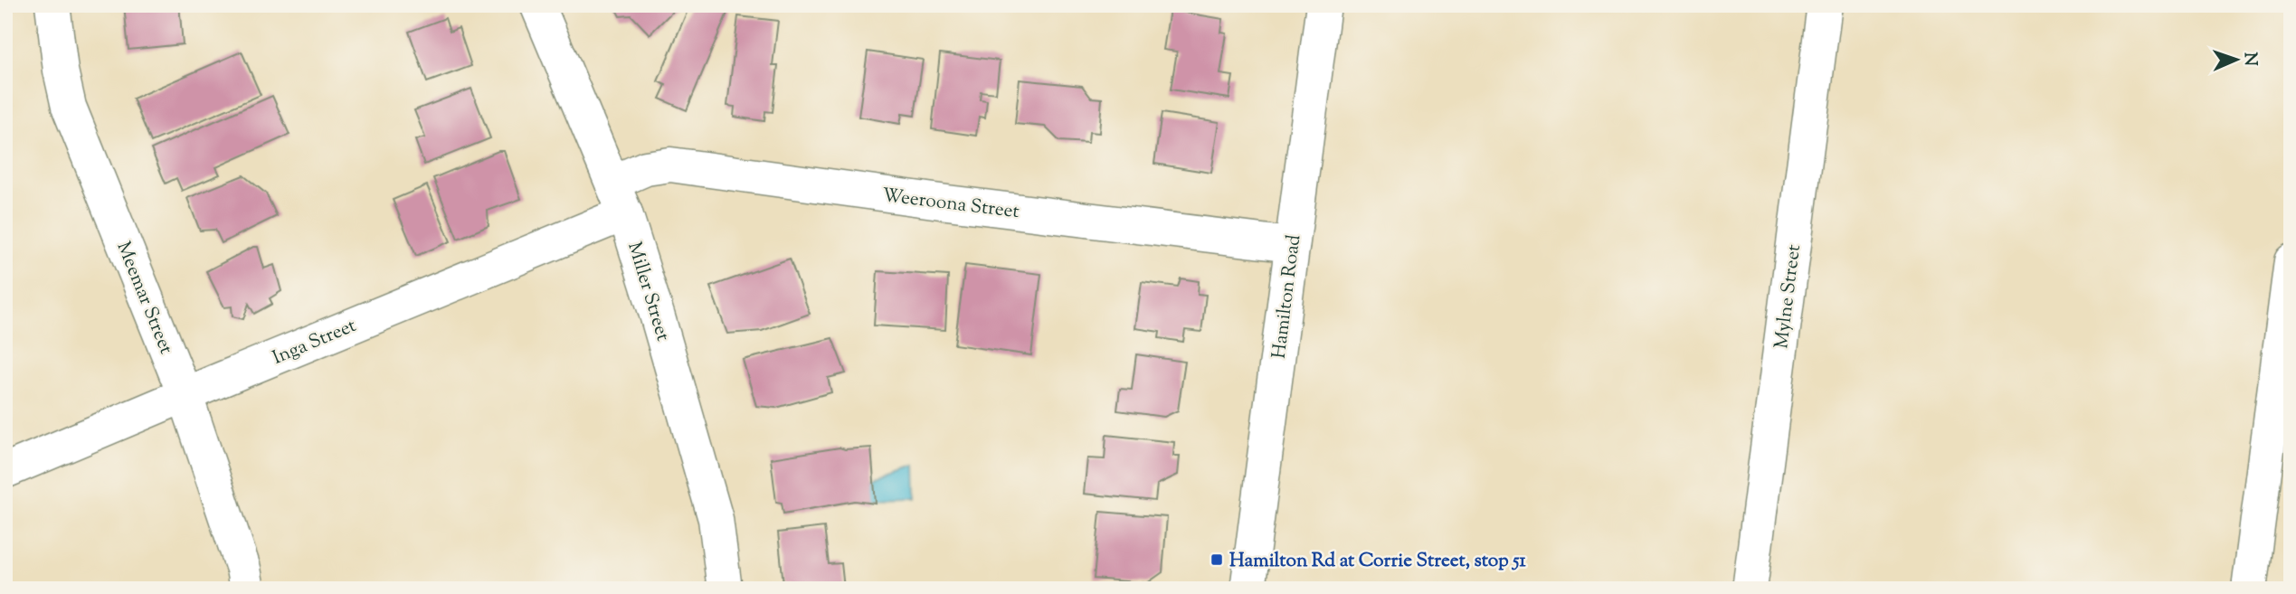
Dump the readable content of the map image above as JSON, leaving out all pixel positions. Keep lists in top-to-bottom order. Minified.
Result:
{"streets":{"street":["Weeroona Street","Miller Street","Hamilton Road","Mylne Street","Meemar Street","Inga Street"]},"crossings":[["Weeroona Street","Miller Street"],["Weeroona Street","Hamilton Road"],["Miller Street","Inga Street"],["Meemar Street","Inga Street"]],"places":{"transit":["Hamilton Rd at Corrie Street, stop 51"]},"north":"right"}
